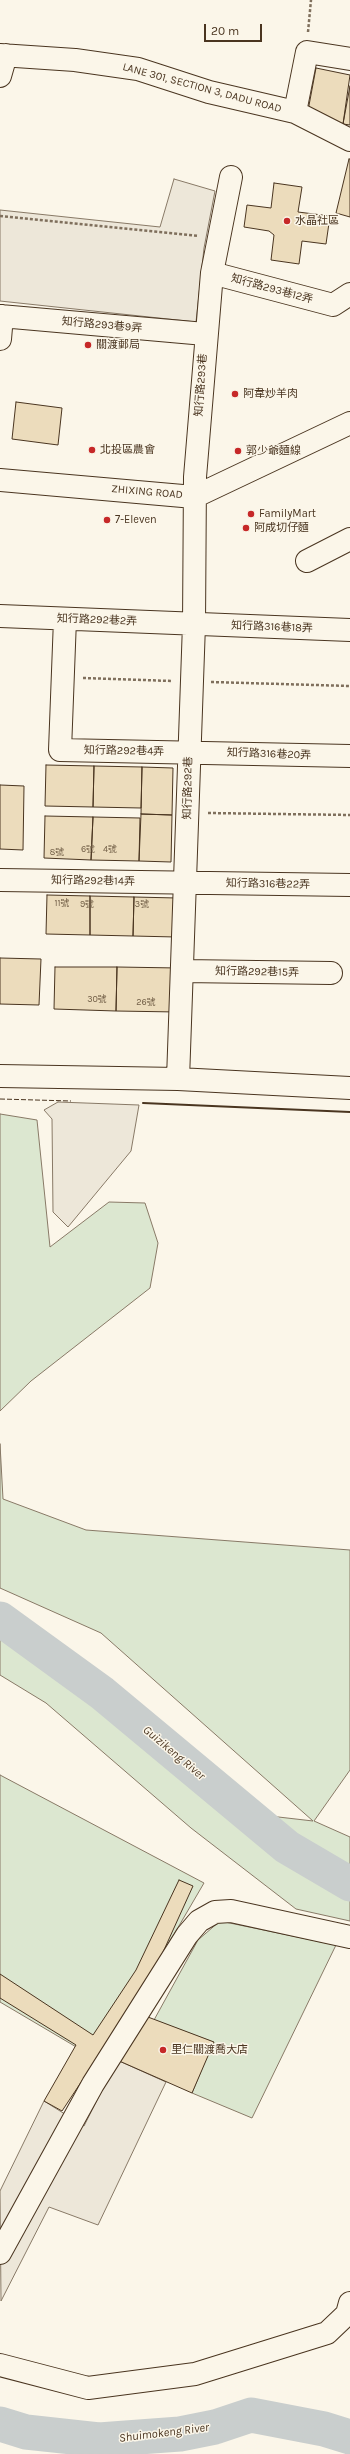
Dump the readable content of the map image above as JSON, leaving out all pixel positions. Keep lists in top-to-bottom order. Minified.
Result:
{"streets":{"street":["LANE 301, SECTION 3, DADU ROAD","知行路293巷12弄","知行路293巷9弄","知行路293巷","ZHIXING ROAD","知行路292巷2弄","知行路316巷18弄","知行路292巷4弄","知行路316巷20弄","知行路292巷","知行路292巷14弄","知行路316巷22弄","知行路292巷15弄"]},"crossings":[["知行路293巷12弄","知行路293巷"],["知行路293巷9弄","知行路293巷"],["知行路293巷","ZHIXING ROAD"],["知行路293巷","知行路292巷"],["ZHIXING ROAD","知行路292巷"],["知行路292巷2弄","知行路316巷18弄"],["知行路292巷2弄","知行路292巷4弄"],["知行路292巷2弄","知行路292巷"],["知行路316巷18弄","知行路292巷"],["知行路292巷4弄","知行路316巷20弄"],["知行路292巷4弄","知行路292巷"],["知行路316巷20弄","知行路292巷"],["知行路292巷","知行路292巷14弄"],["知行路292巷","知行路316巷22弄"],["知行路292巷","知行路292巷15弄"],["知行路292巷14弄","知行路316巷22弄"]],"water":["Guizikeng River","Shuimokeng River"],"places":["水晶社區","關渡郵局","阿韋炒羊肉","北投區農會","郭少爺麵線","FamilyMart","7-Eleven","阿成切仔麵","里仁關渡喬大店"],"house_numbers":["6號","4號","8號","11號","9號","3號","30號","26號"],"scale_bar":"20 m"}
